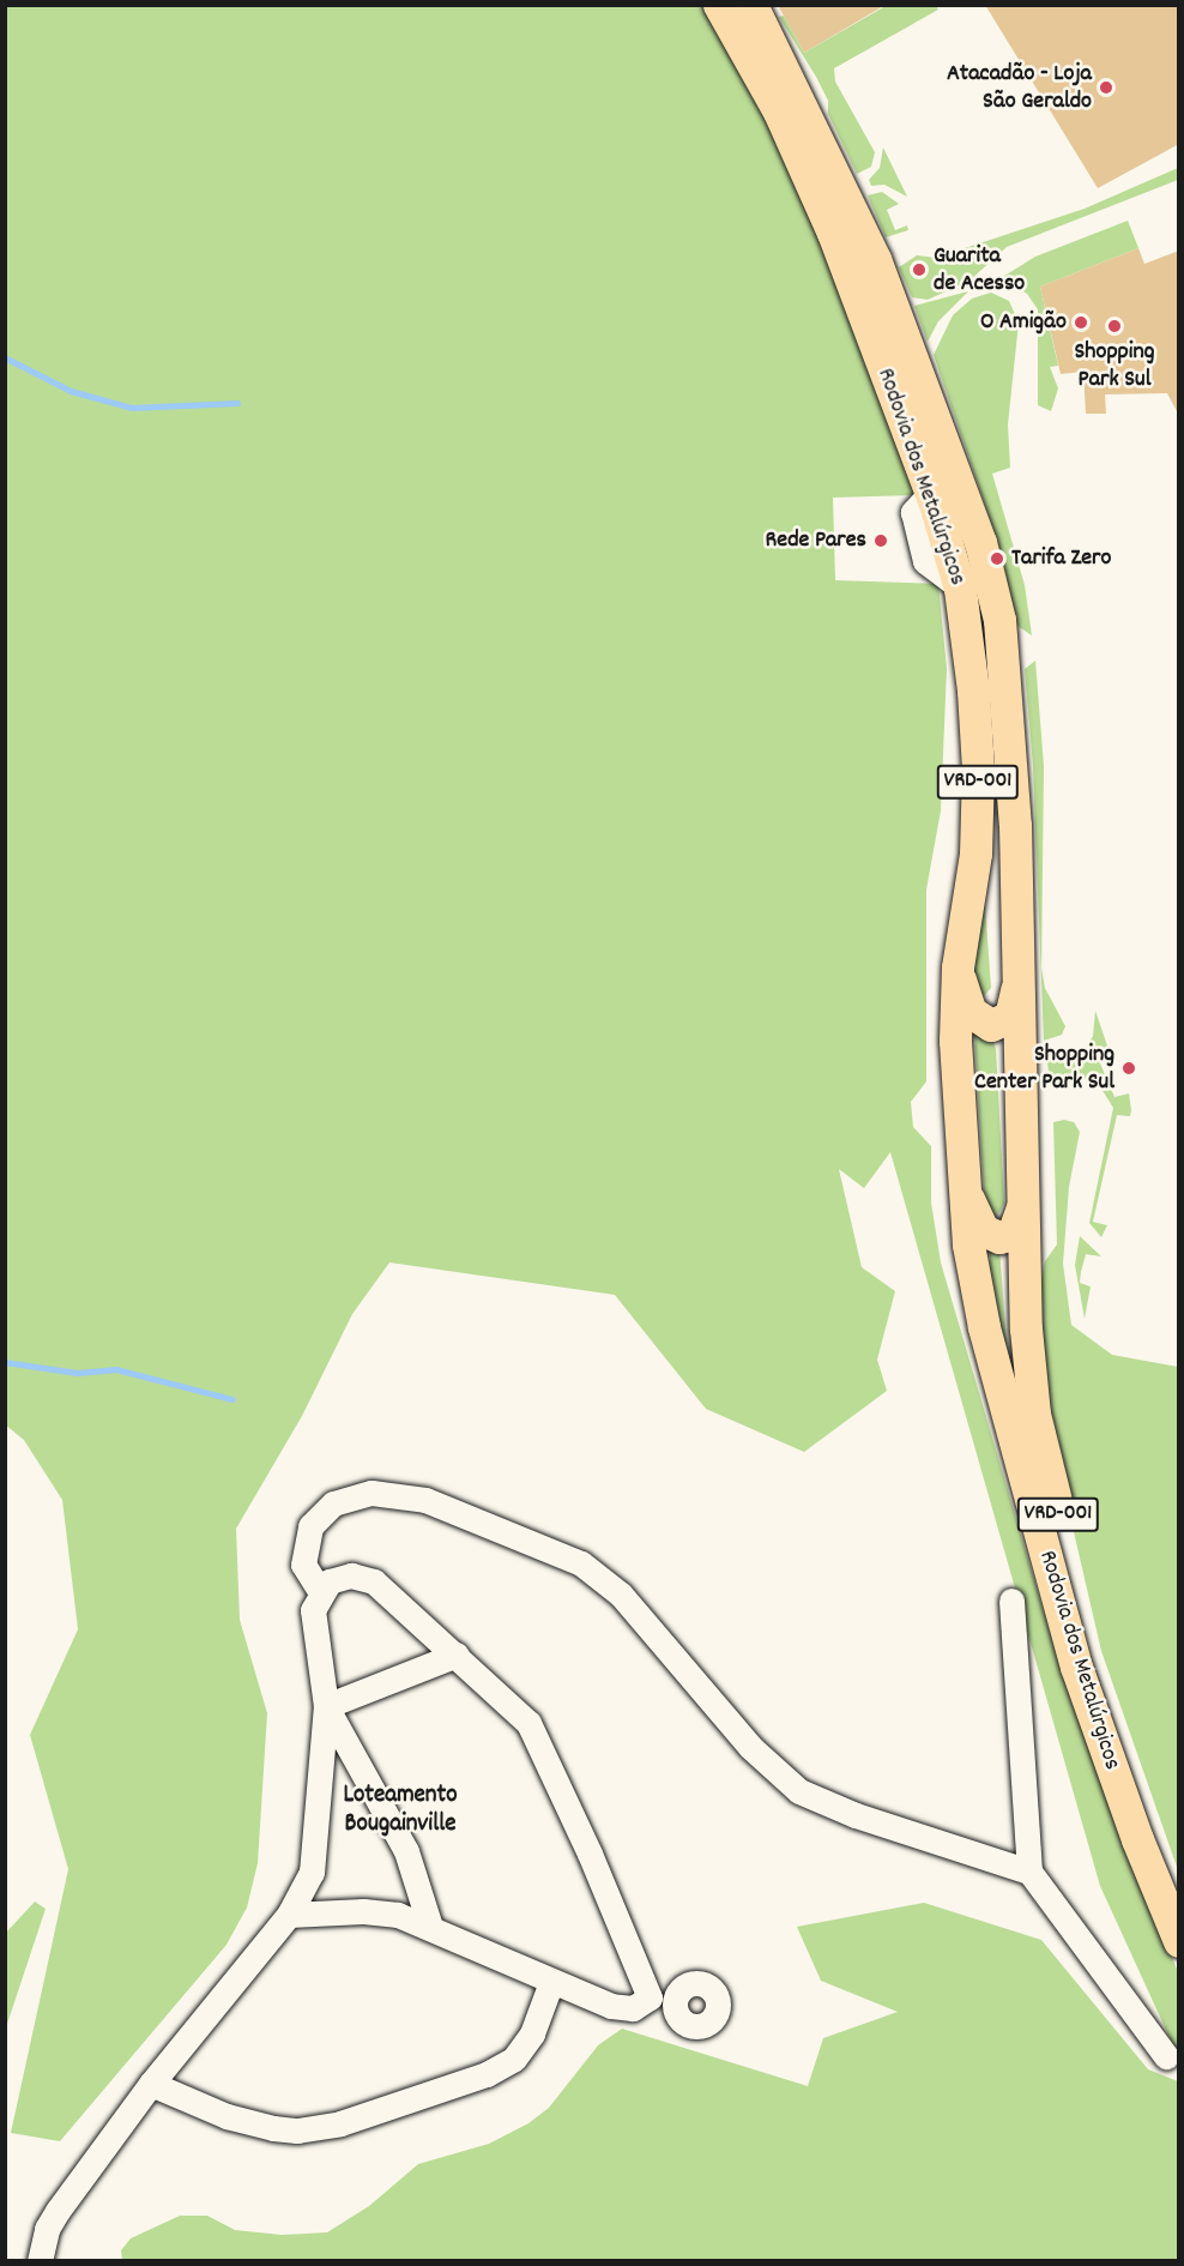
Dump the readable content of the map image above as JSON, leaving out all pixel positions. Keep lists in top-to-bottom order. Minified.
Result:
{"streets":{"main road":["Rodovia dos Metalúrgicos","VRD-001"]},"crossings":[["Rodovia dos Metalúrgicos","VRD-001"]],"districts":["Loteamento Bougainville"],"places":["Atacadão - Loja São Geraldo","Guarita de Acesso","O Amigão","Shopping Park Sul","Rede Pares","Tarifa Zero","Shopping Center Park Sul"]}
